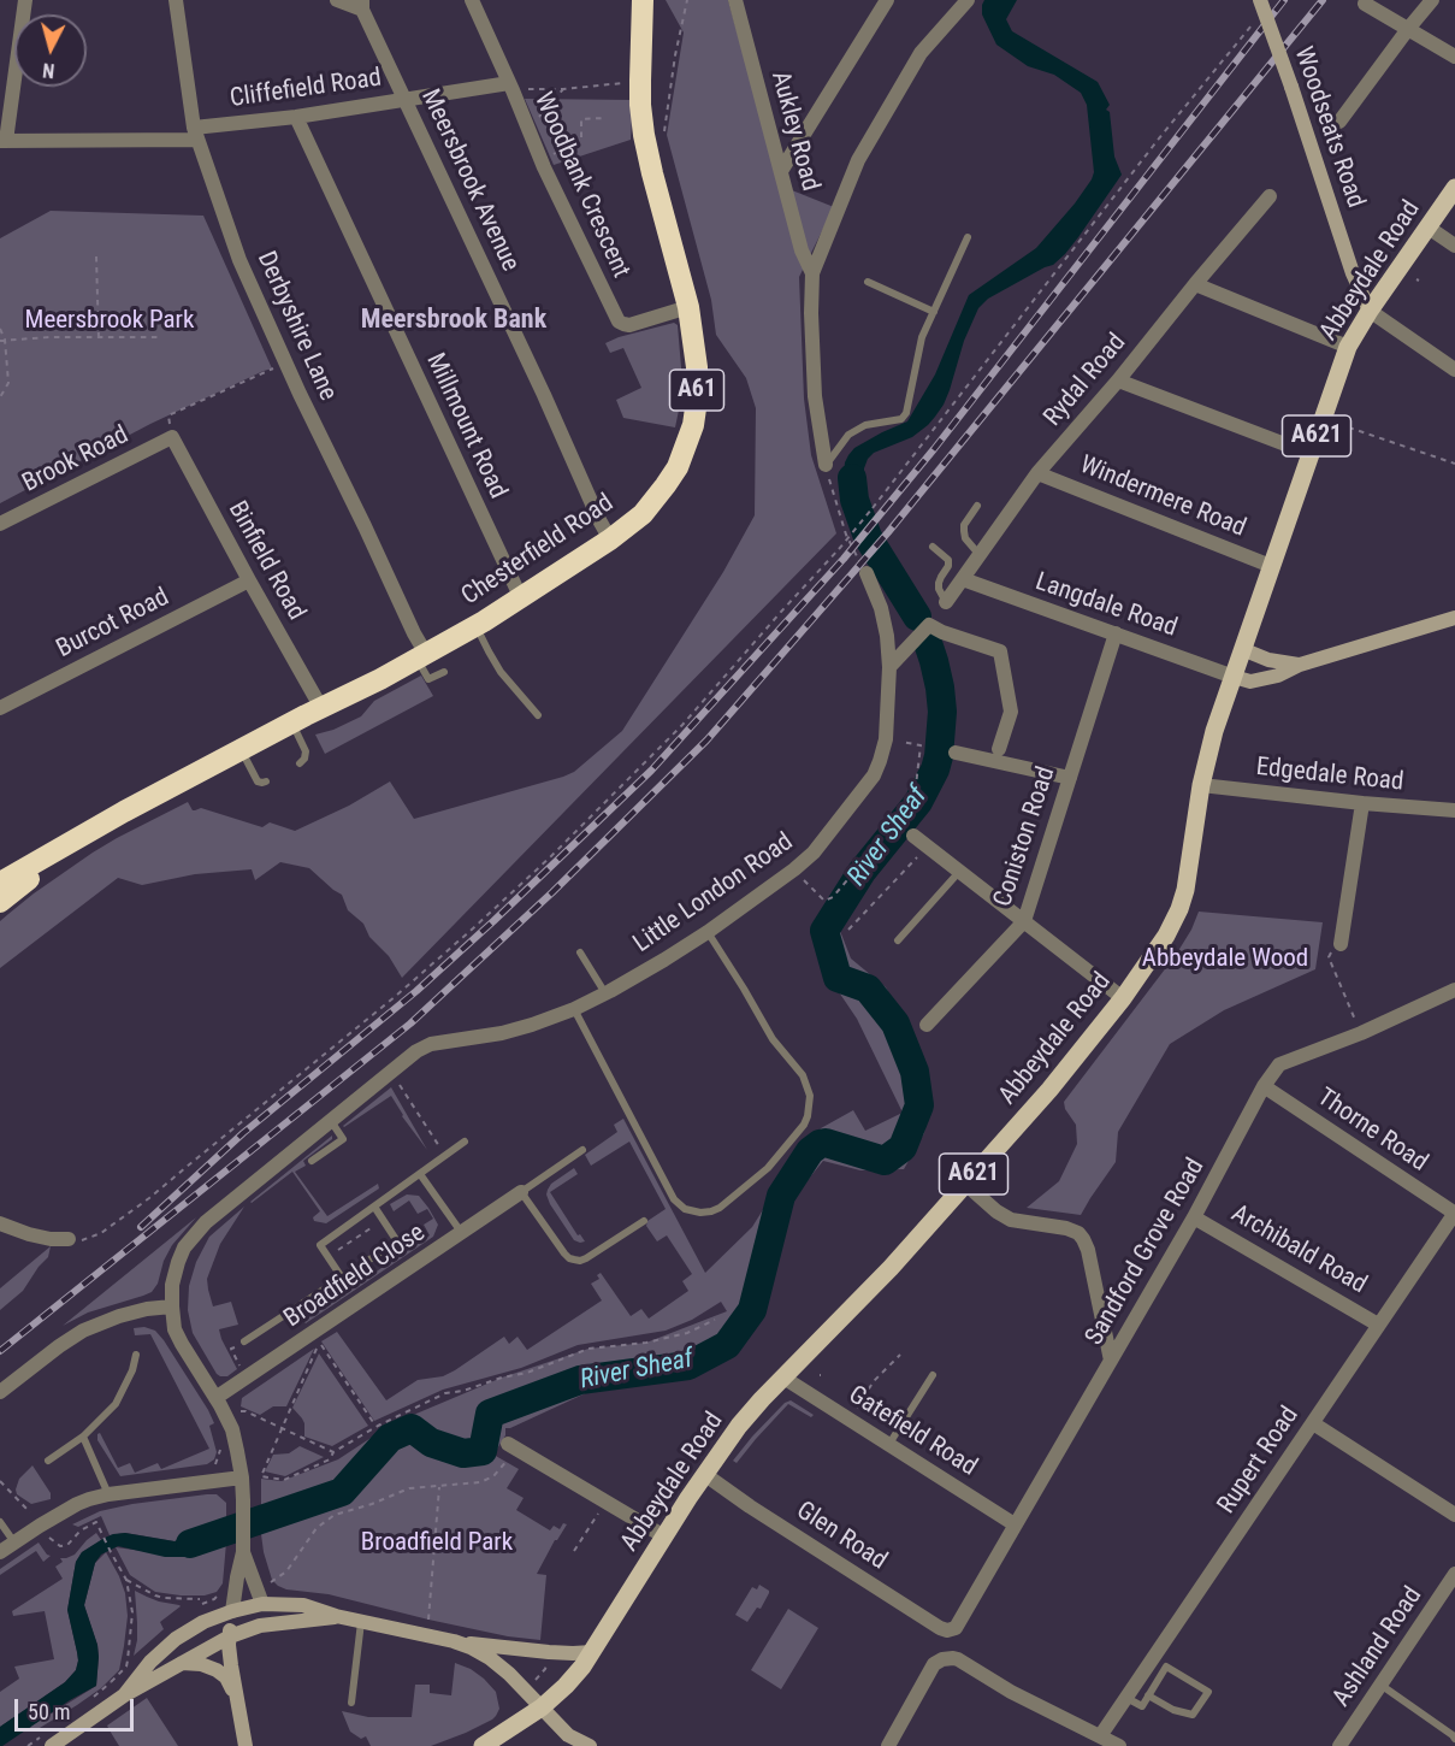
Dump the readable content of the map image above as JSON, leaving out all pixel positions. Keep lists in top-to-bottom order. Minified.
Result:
{"streets":{"highway":["A61","Chesterfield Road"],"main road":["Abbeydale Road","A621"],"street":["Cliffefield Road","Woodseats Road","Aukley Road","Meersbrook Avenue","Woodbank Crescent","Derbyshire Lane","Rydal Road","Millmount Road","Brook Road","Windermere Road","Binfield Road","Langdale Road","Burcot Road","Edgedale Road","Coniston Road","Little London Road","Thorne Road","Archibald Road","Sandford Grove Road","Broadfield Close","Gatefield Road","Rupert Road","Glen Road","Ashland Road"]},"crossings":[["Cliffefield Road","Meersbrook Avenue"],["Cliffefield Road","Woodbank Crescent"],["Cliffefield Road","Derbyshire Lane"],["Cliffefield Road","Millmount Road"],["Woodseats Road","Abbeydale Road"],["Meersbrook Avenue","Chesterfield Road"],["Woodbank Crescent","Chesterfield Road"],["Abbeydale Road","Windermere Road"],["Abbeydale Road","Langdale Road"],["Abbeydale Road","Edgedale Road"],["Abbeydale Road","Gatefield Road"],["Abbeydale Road","Glen Road"],["Derbyshire Lane","Chesterfield Road"],["Rydal Road","Windermere Road"],["Rydal Road","Langdale Road"],["Millmount Road","Chesterfield Road"],["Brook Road","Binfield Road"],["Chesterfield Road","Binfield Road"],["Binfield Road","Burcot Road"],["Langdale Road","Coniston Road"],["Little London Road","Broadfield Close"],["Thorne Road","Sandford Grove Road"],["Thorne Road","Rupert Road"],["Archibald Road","Sandford Grove Road"],["Archibald Road","Rupert Road"],["Sandford Grove Road","Gatefield Road"],["Sandford Grove Road","Glen Road"]],"districts":["Meersbrook Bank"],"water":["River Sheaf"],"parks":["Meersbrook Park","Abbeydale Wood","Broadfield Park"],"scale_bar":"50 m","north":"bottom"}
